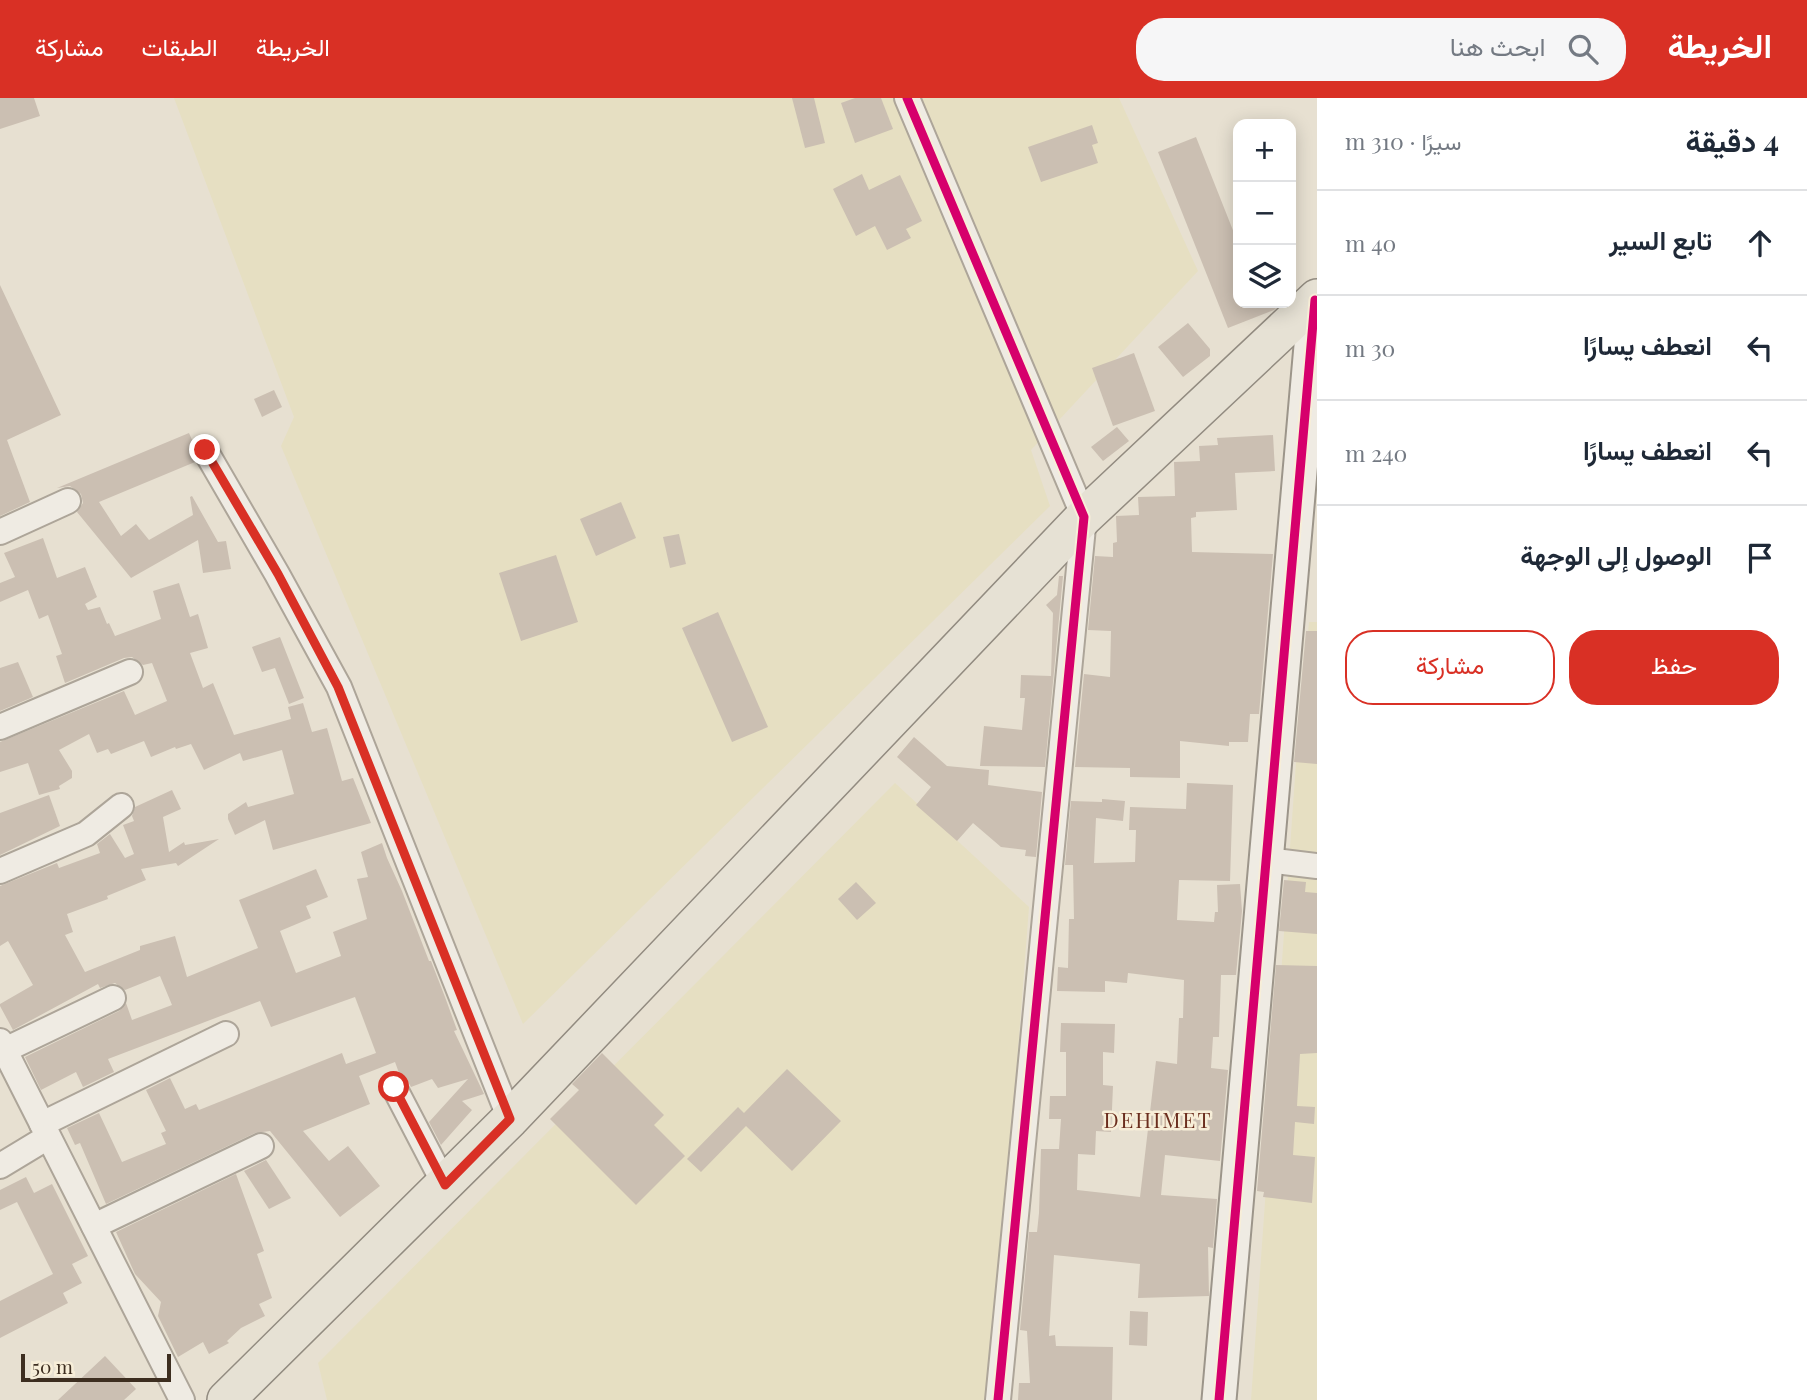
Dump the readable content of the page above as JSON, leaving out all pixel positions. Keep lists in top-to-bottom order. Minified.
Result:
{"districts":["DEHIMET"],"scale_bar":"50 m","page":{"header":"الخريطة","search":"ابحث هنا","nav":["الخريطة","الطبقات","مشاركة"],"heading":["4 دقيقة","سيرًا · 310 m"],"map_buttons":["+","−"],"list":[["تابع السير","40 m"],["انعطف يسارًا","30 m"],["انعطف يسارًا","240 m"],"الوصول إلى الوجهة"],"buttons":["حفظ","مشاركة"],"scale":"50 m"}}
